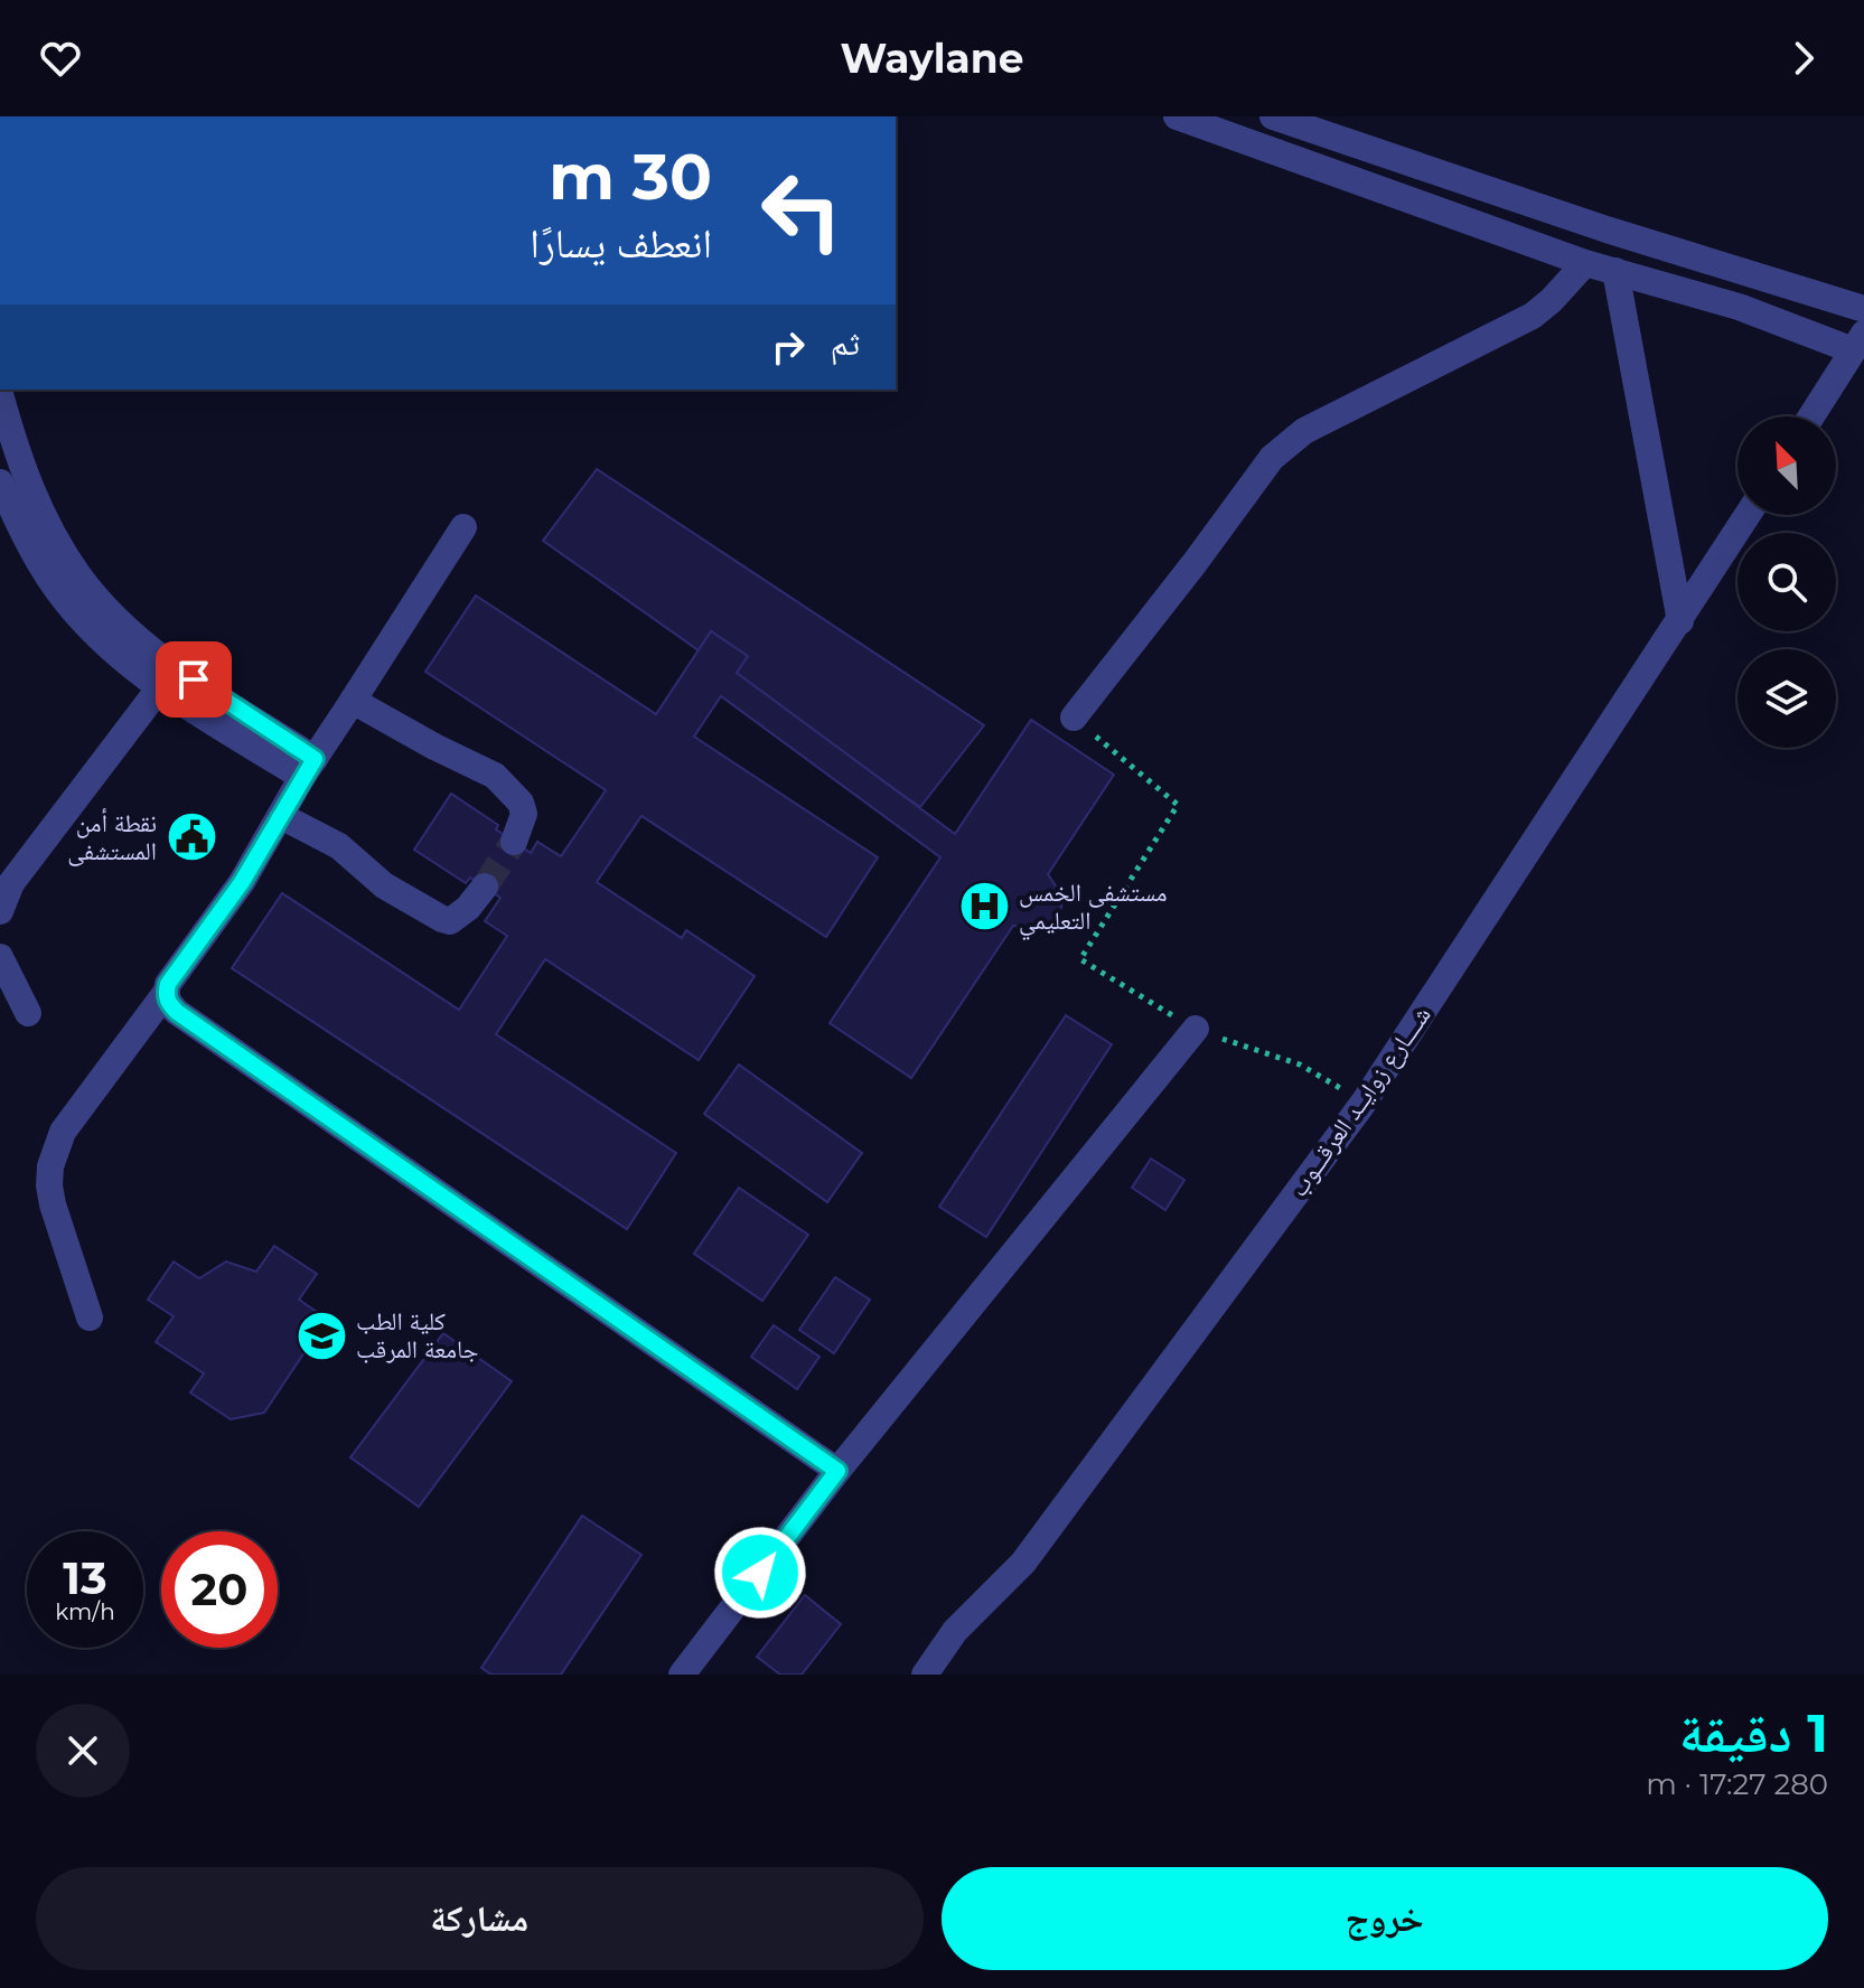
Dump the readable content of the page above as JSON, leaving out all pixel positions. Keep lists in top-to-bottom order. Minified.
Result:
{"streets":{"street":["شــــارع زوايــد العرقـــوب"]},"places":{"public building":["نقطة أمن المستشفى"],"hospital":["مستشفى الخمس التعليمي"],"school or university":["كلية الطب جامعة المرقب"]},"north":"top left","page":{"header":"Waylane","turn":["30 m","انعطف يسارًا"],"then":"ثم","speed":"13 km/h","limit":"20","heading":["1 دقيقة","280 m · 17:27"],"buttons":["خروج","مشاركة"]}}
